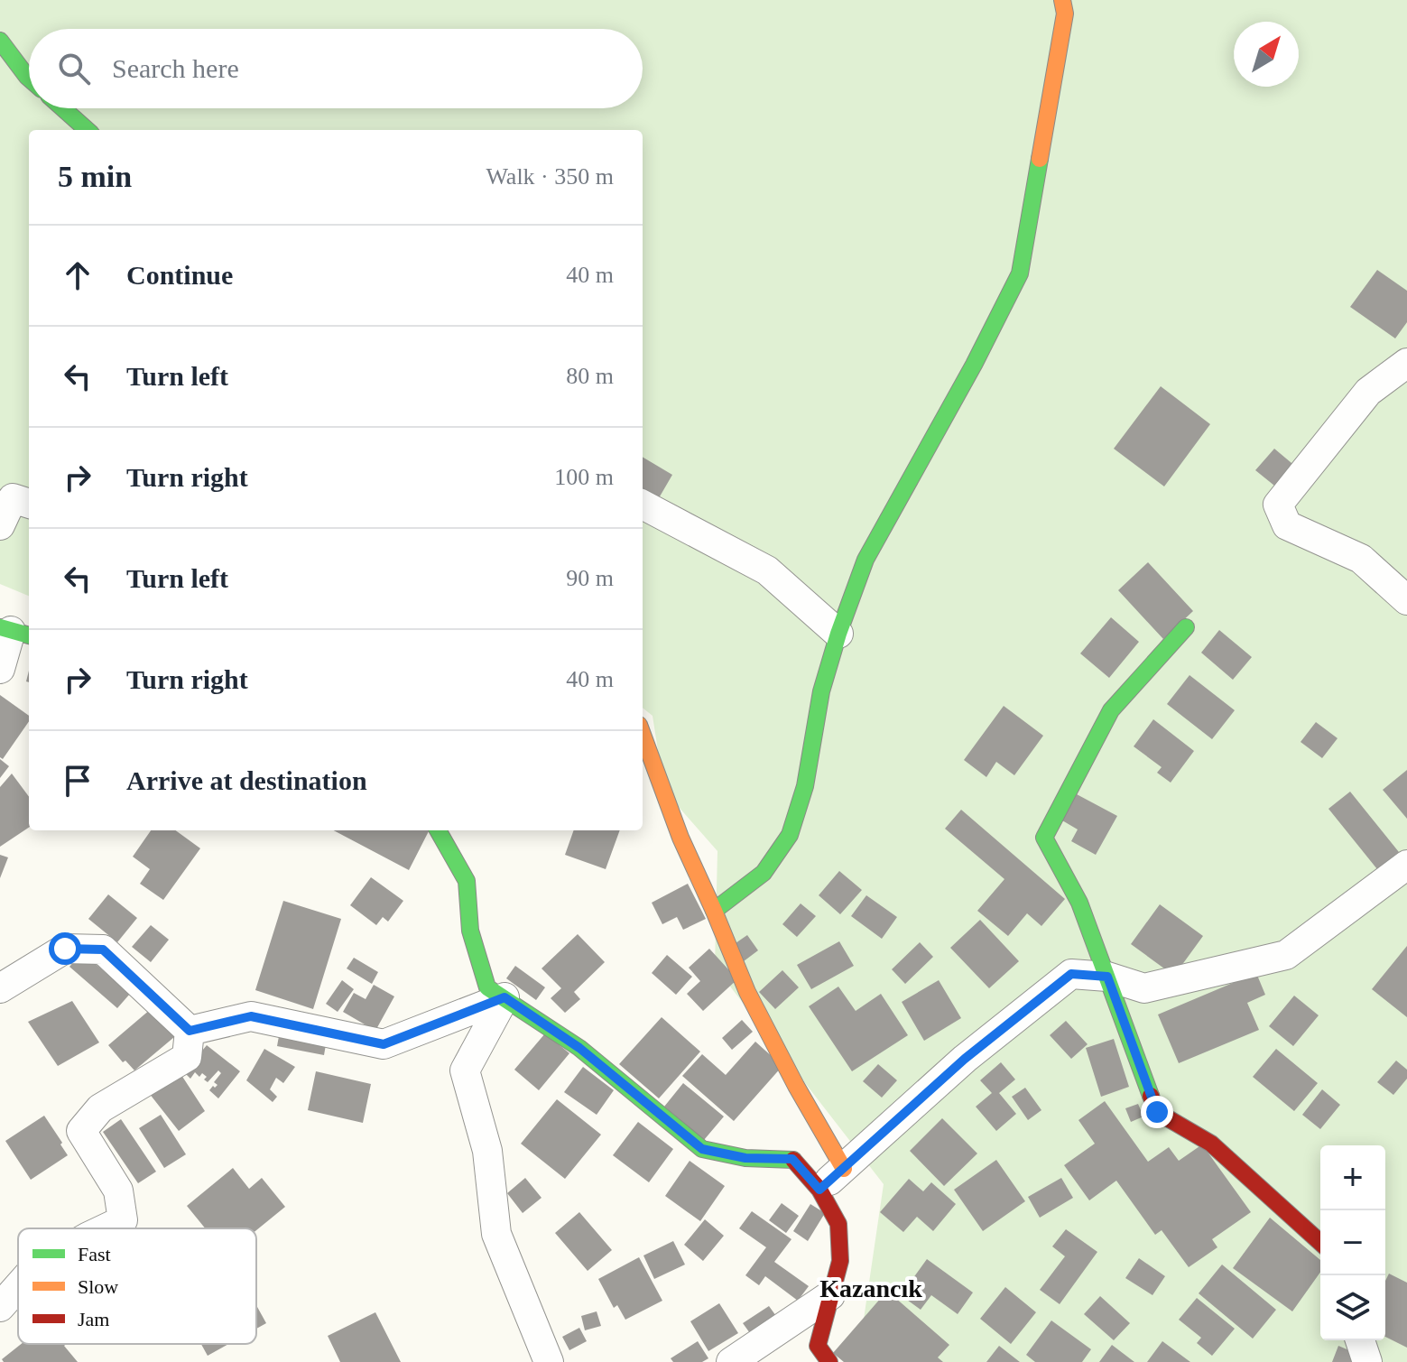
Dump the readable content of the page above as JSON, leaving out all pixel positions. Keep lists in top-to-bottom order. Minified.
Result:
{"districts":["Kazancık"],"legend":["Fast","Slow","Jam"],"north":"top right","page":{"search":"Search here","heading":["5 min","Walk · 350 m"],"list":[["Continue","40 m"],["Turn left","80 m"],["Turn right","100 m"],["Turn left","90 m"],["Turn right","40 m"],"Arrive at destination"],"map_buttons":["+","−"]}}
